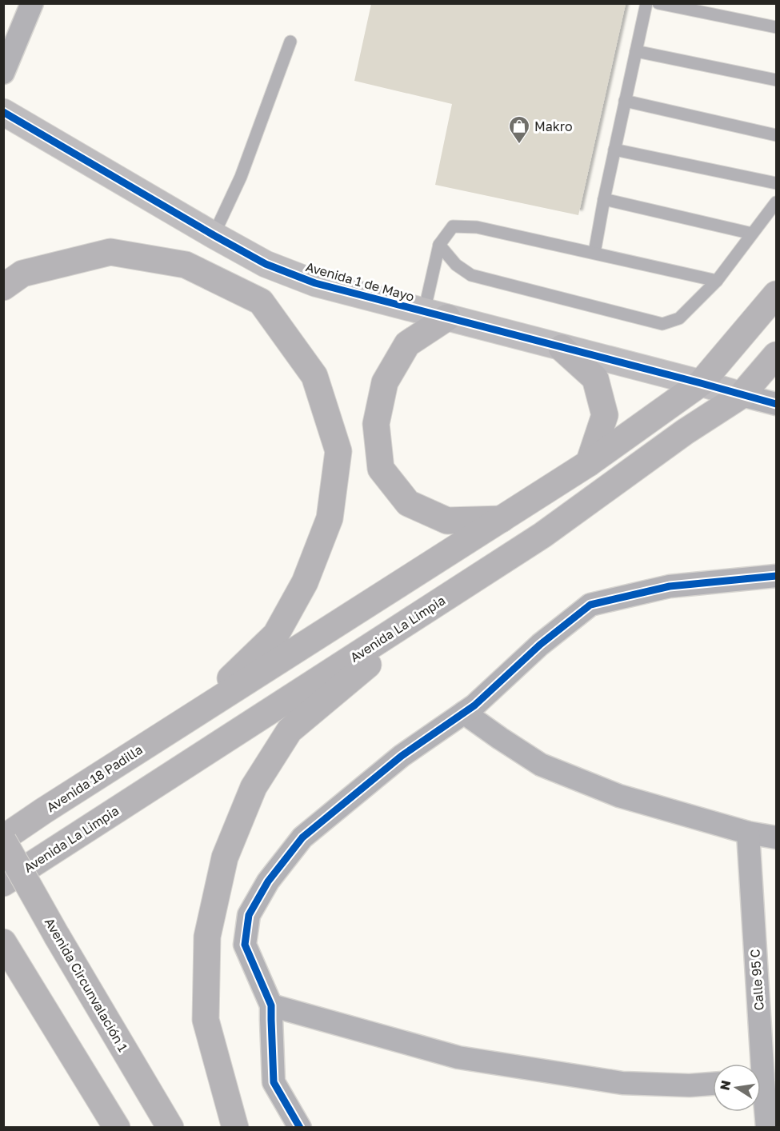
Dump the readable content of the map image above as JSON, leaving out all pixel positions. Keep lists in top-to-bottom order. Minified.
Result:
{"streets":{"main road":["Avenida La Limpia","Avenida 18 Padilla","Avenida Circunvalación 1"],"street":["Avenida 1 de Mayo","Calle 95 C"]},"crossings":[["Avenida 1 de Mayo","Avenida La Limpia"],["Avenida 18 Padilla","Avenida Circunvalación 1"]],"places":{"shop":["Makro"]},"north":"left"}
